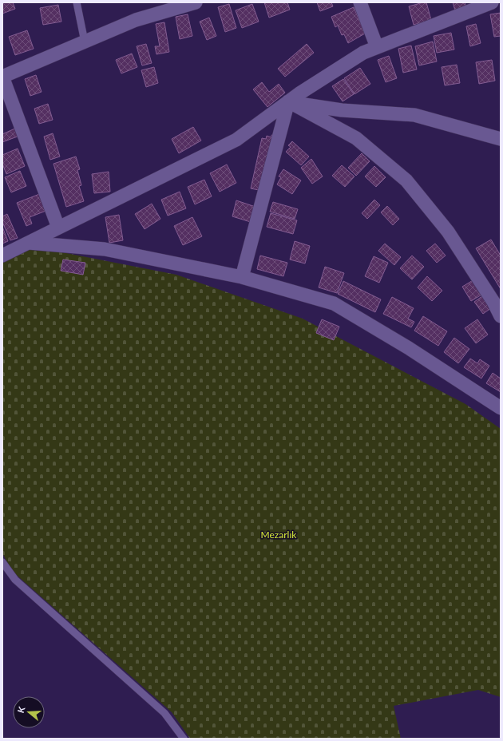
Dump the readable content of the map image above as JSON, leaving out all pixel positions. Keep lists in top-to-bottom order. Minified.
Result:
{"parks":["Mezarlık"],"north":"left"}
